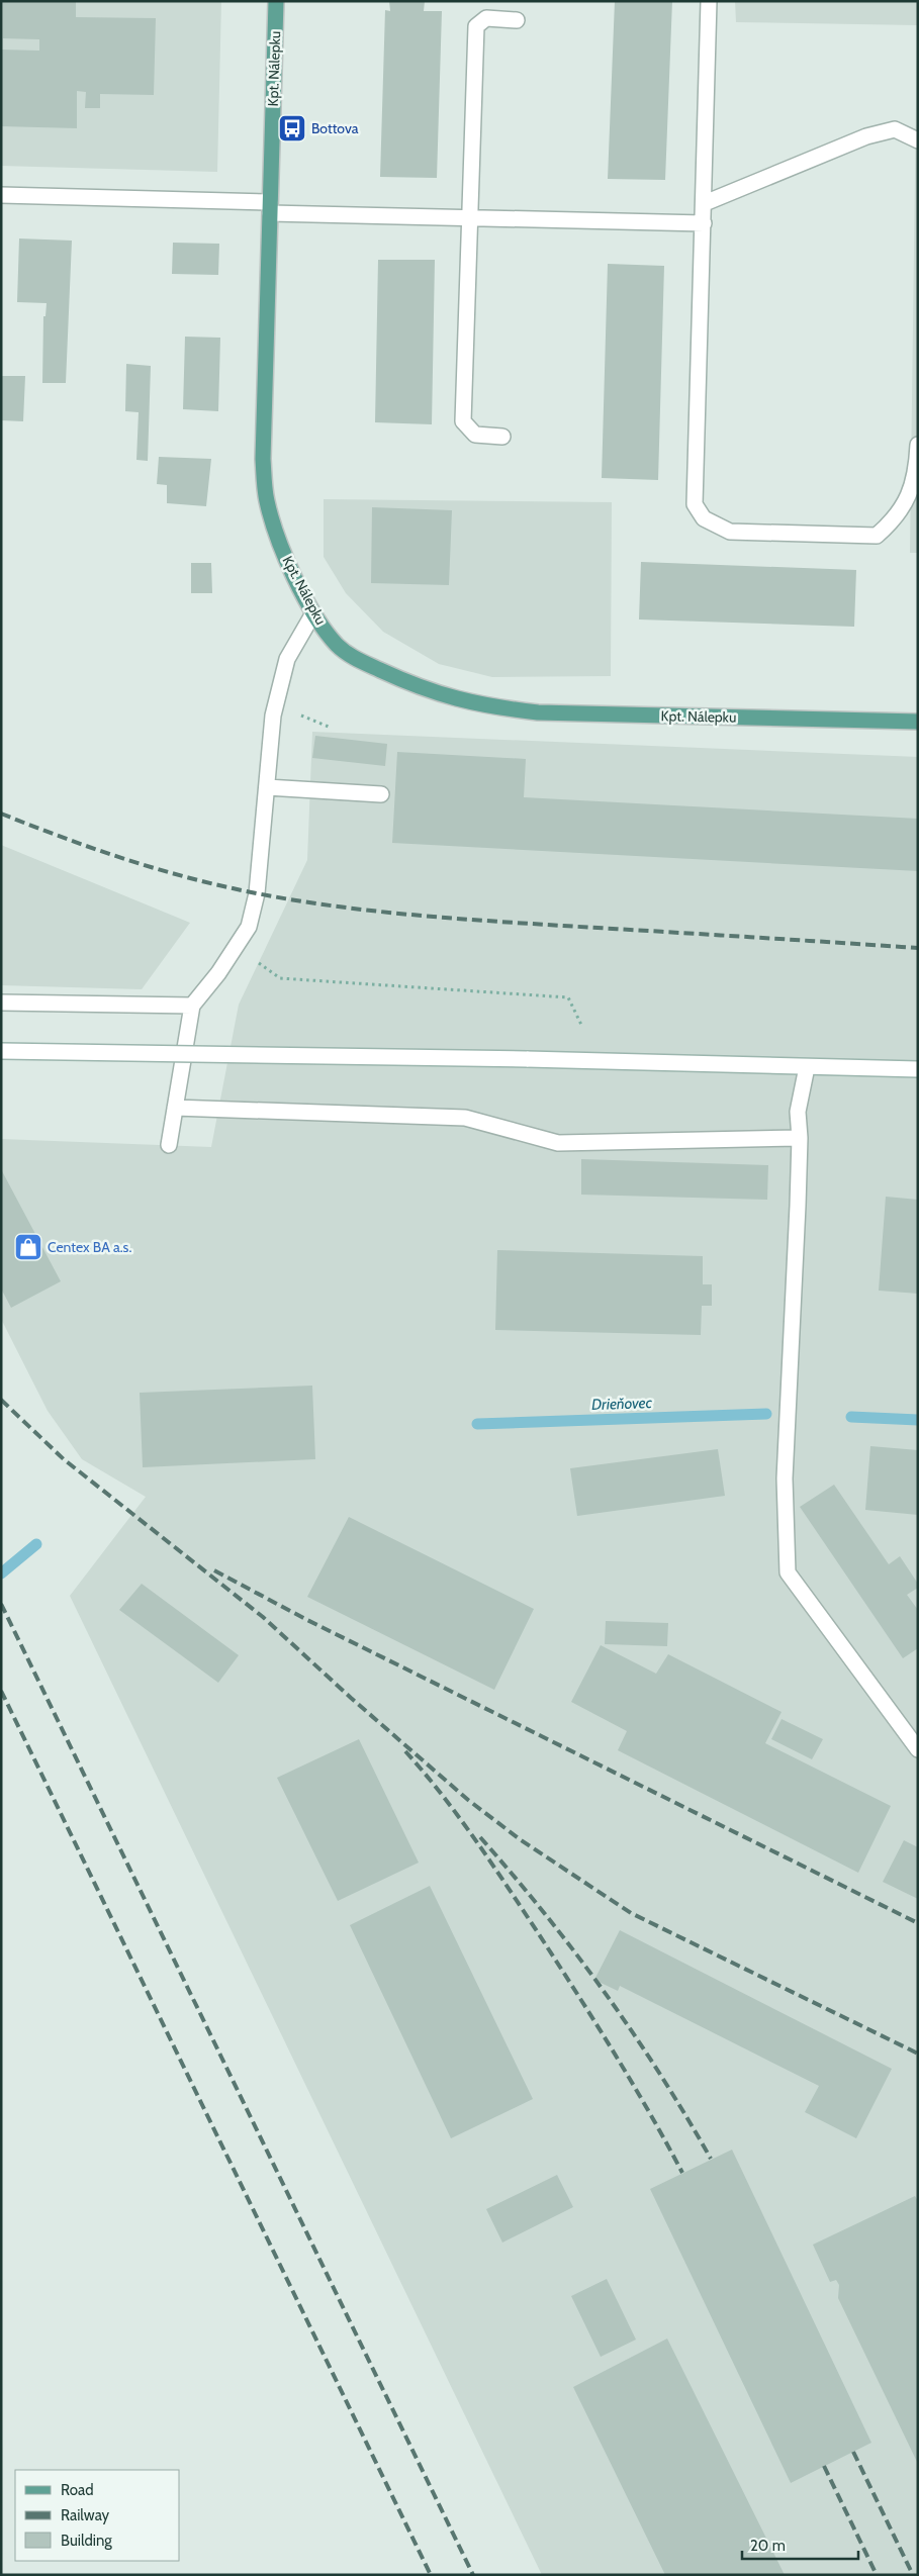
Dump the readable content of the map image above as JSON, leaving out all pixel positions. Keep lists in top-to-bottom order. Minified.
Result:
{"streets":{"main road":["Kpt. Nálepku"]},"water":["Drieňovec"],"places":{"bus stop":["Bottova"],"shop":["Centex BA a.s."]},"legend":["Road","Railway","Building"],"scale_bar":"20 m"}
